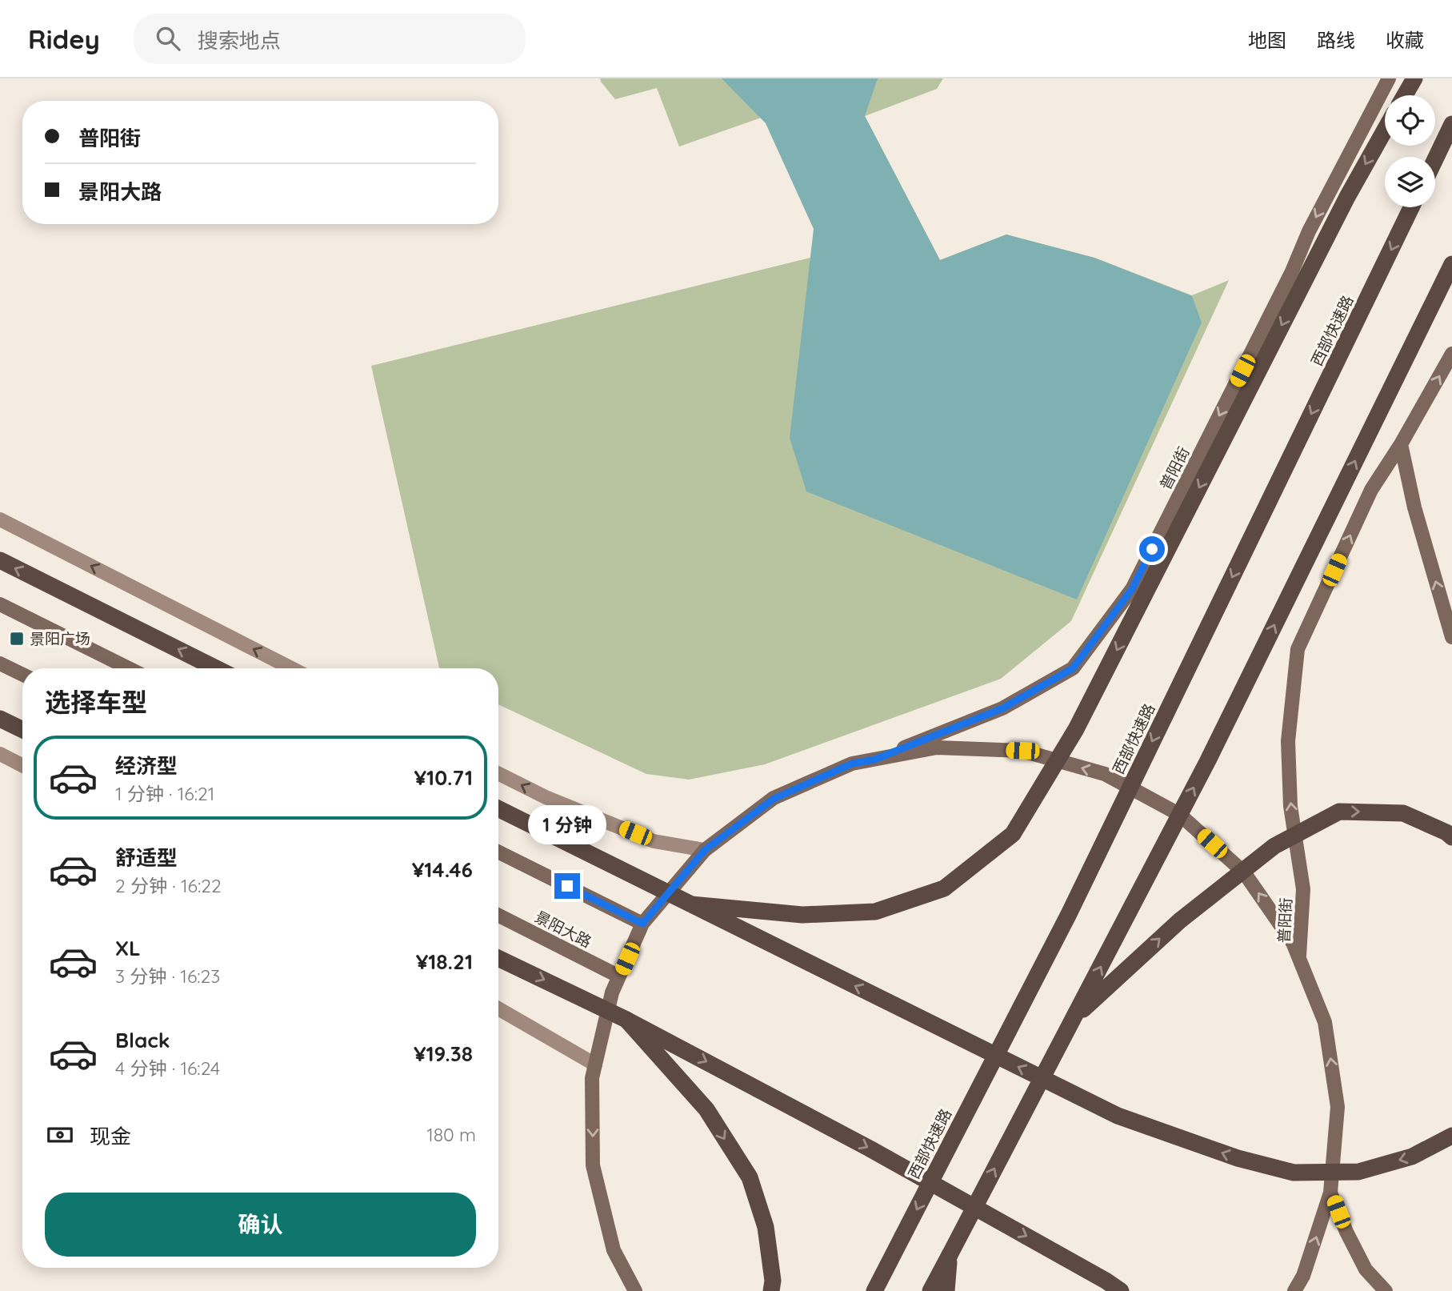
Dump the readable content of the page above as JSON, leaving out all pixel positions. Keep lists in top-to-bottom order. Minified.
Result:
{"streets":{"highway":["西部快速路"],"main road":["普阳街","景阳大路"]},"places":{"transit":["景阳广场"]},"page":{"header":"Ridey","search":"搜索地点","nav":["地图","路线","收藏"],"banner":["普阳街","景阳大路"],"heading":"选择车型","list":[{"name":"经济型","note":"1 分钟 · 16:21","value":"¥10.71"},{"name":"舒适型","note":"2 分钟 · 16:22","value":"¥14.46"},{"name":"XL","note":"3 分钟 · 16:23","value":"¥18.21"},{"name":"Black","note":"4 分钟 · 16:24","value":"¥19.38"}],"bubble":"1 分钟","pay":["现金","180 m"],"buttons":"确认"}}
